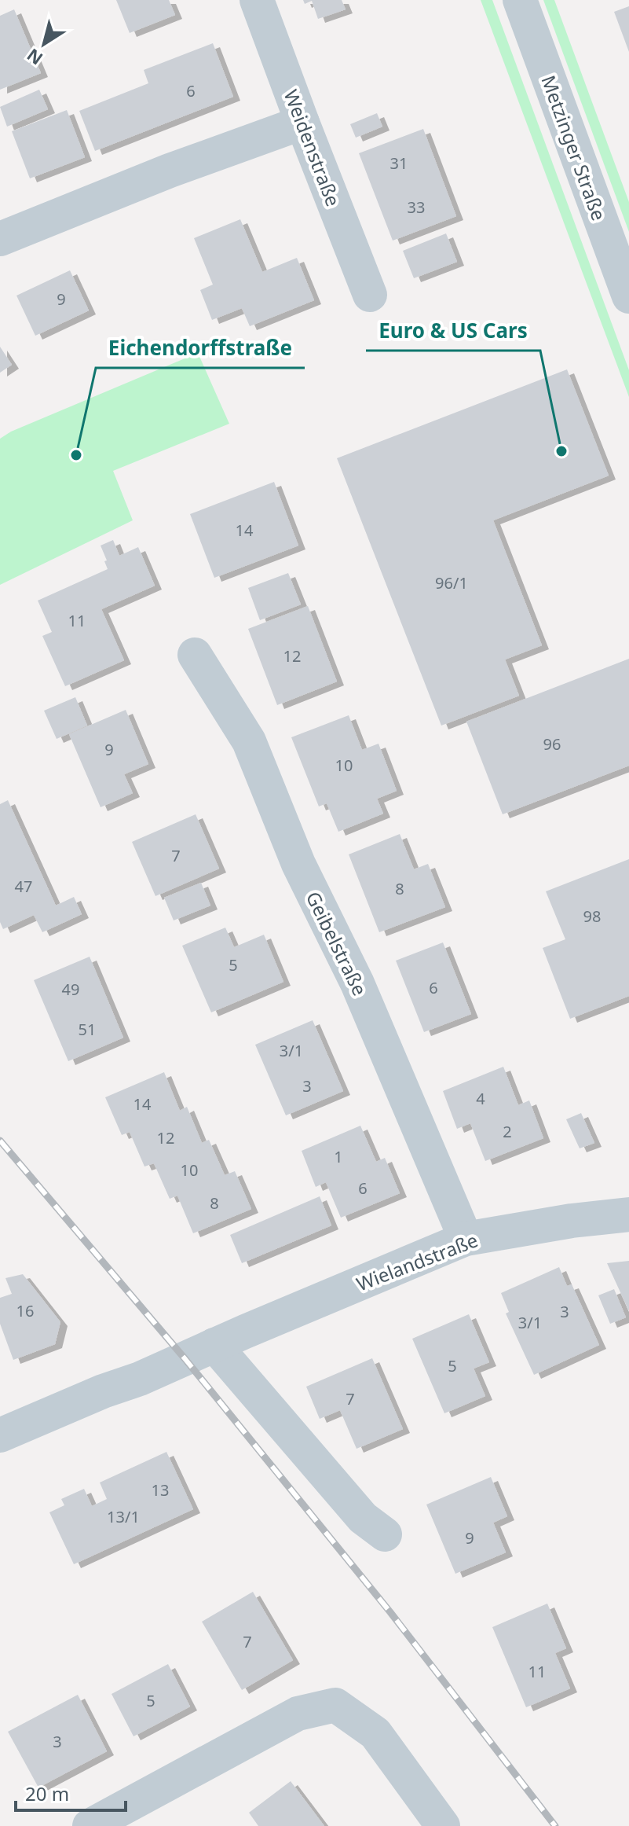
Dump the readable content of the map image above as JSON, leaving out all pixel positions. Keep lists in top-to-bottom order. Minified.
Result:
{"streets":{"street":["Weidenstraße","Metzinger Straße","Geibelstraße","Wielandstraße"]},"crossings":[["Geibelstraße","Wielandstraße"]],"places":["Euro & US Cars","Eichendorffstraße"],"house_numbers":["6","31","33","9","14","96/1","11","12","96","9","10","7","47","8","98","5","6","49","51","3/1","3","4","14","2","12","1","10","6","8","16","3","3/1","5","7","13","13/1","9","7","11","5","3"],"scale_bar":"20 m","north":"bottom left"}
